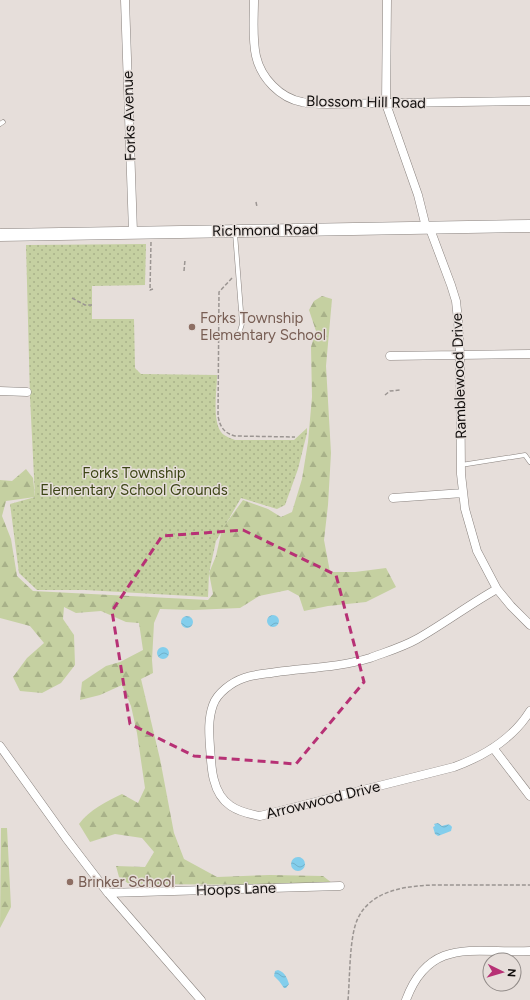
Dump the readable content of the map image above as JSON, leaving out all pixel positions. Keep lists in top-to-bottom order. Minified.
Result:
{"streets":{"street":["Blossom Hill Road","Forks Avenue","Richmond Road","Ramblewood Drive","Arrowwood Drive","Hoops Lane"]},"crossings":[["Blossom Hill Road","Ramblewood Drive"],["Forks Avenue","Richmond Road"],["Richmond Road","Ramblewood Drive"],["Ramblewood Drive","Arrowwood Drive"]],"parks":["Forks Township Elementary School Grounds"],"places":["Forks Township Elementary School","Brinker School"],"north":"right"}
